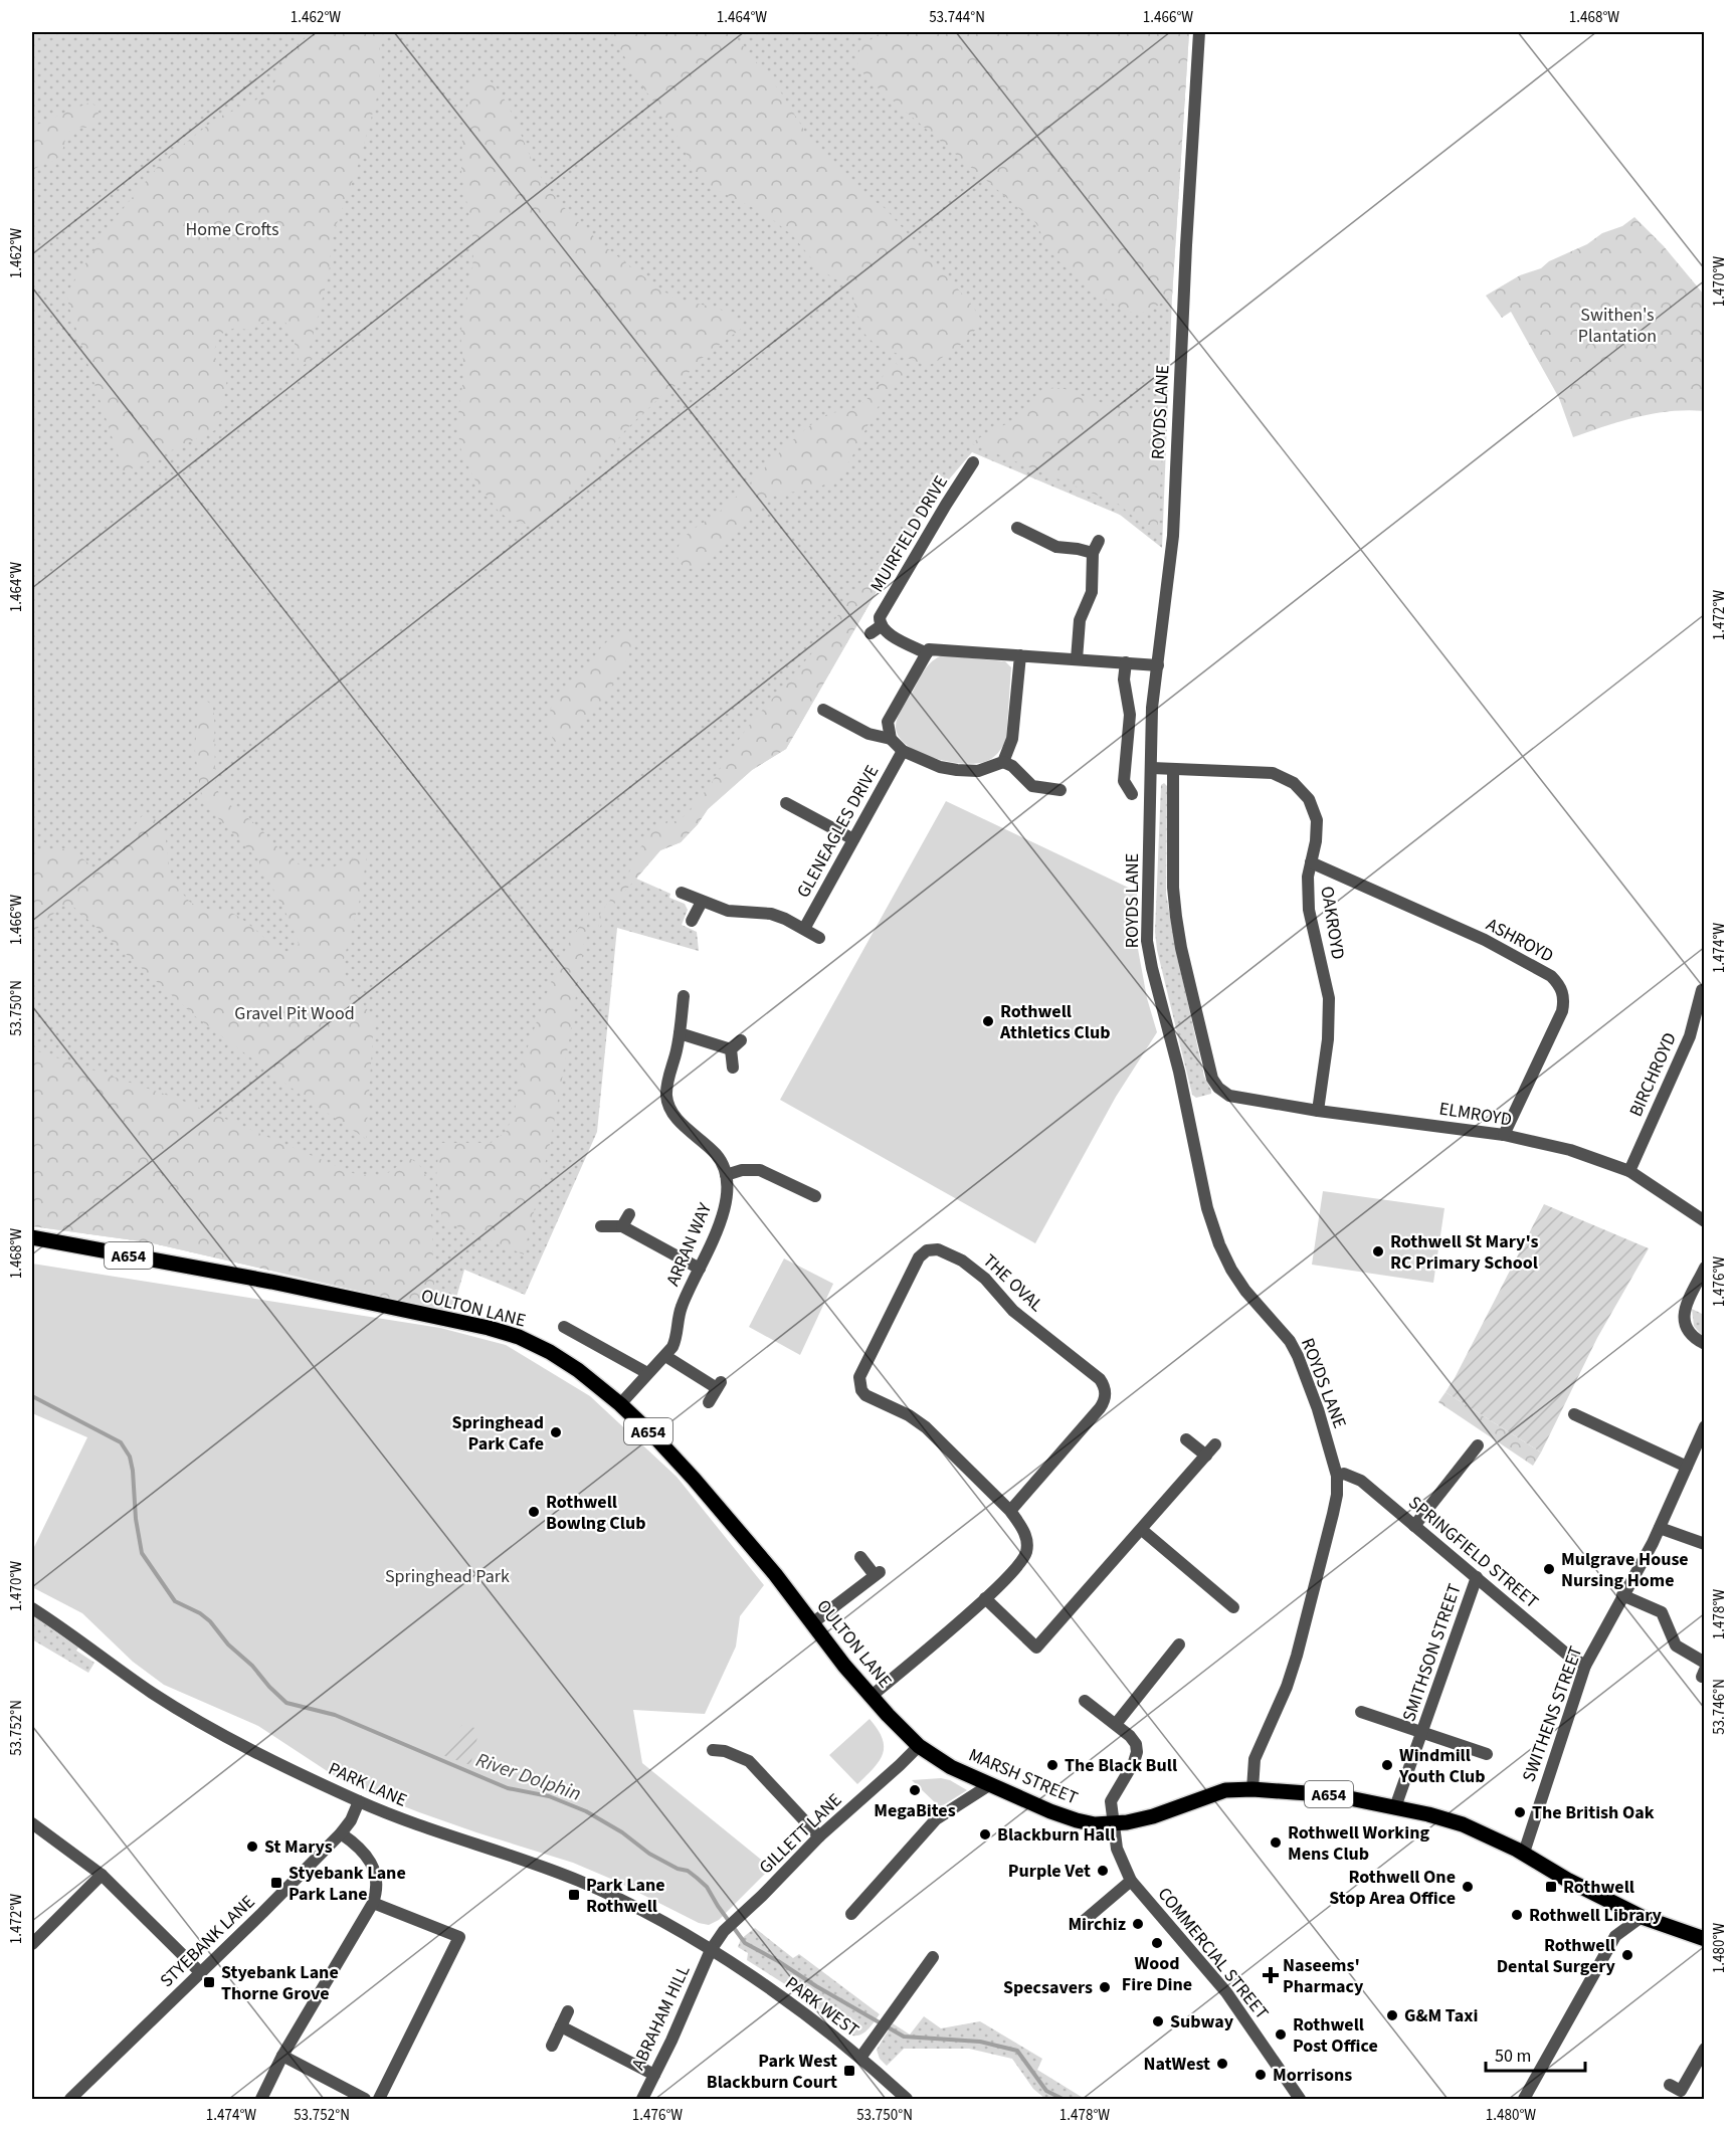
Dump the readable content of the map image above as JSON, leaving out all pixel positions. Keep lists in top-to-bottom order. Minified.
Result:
{"streets":{"main road":["A654","OULTON LANE","MARSH STREET"],"street":["ROYDS LANE","MUIRFIELD DRIVE","GLENEAGLES DRIVE","OAKROYD","ASHROYD","BIRCHROYD","ELMROYD","ARRAN WAY","THE OVAL","SPRINGFIELD STREET","SMITHSON STREET","SWITHENS STREET","PARK LANE","GILLETT LANE","STYEBANK LANE","COMMERCIAL STREET","PARK WEST","ABRAHAM HILL"]},"crossings":[["ROYDS LANE","OAKROYD"],["ROYDS LANE","SPRINGFIELD STREET"],["ROYDS LANE","MARSH STREET"],["MUIRFIELD DRIVE","GLENEAGLES DRIVE"],["OAKROYD","ASHROYD"],["OAKROYD","ELMROYD"],["ASHROYD","ELMROYD"],["BIRCHROYD","ELMROYD"],["ARRAN WAY","OULTON LANE"],["A654","MARSH STREET"],["THE OVAL","OULTON LANE"],["OULTON LANE","MARSH STREET"],["OULTON LANE","GILLETT LANE"],["SPRINGFIELD STREET","SMITHSON STREET"],["SPRINGFIELD STREET","SWITHENS STREET"],["SMITHSON STREET","MARSH STREET"],["SWITHENS STREET","MARSH STREET"],["MARSH STREET","GILLETT LANE"],["MARSH STREET","COMMERCIAL STREET"],["PARK LANE","GILLETT LANE"],["PARK LANE","STYEBANK LANE"],["PARK LANE","PARK WEST"],["PARK LANE","ABRAHAM HILL"],["GILLETT LANE","PARK WEST"],["GILLETT LANE","ABRAHAM HILL"],["PARK WEST","ABRAHAM HILL"]],"water":["River Dolphin"],"parks":["Home Crofts","Swithen's Plantation","Gravel Pit Wood","Springhead Park"],"places":{"other":["Rothwell Athletics Club","Rothwell St Mary's RC Primary School","Springhead Park Cafe","Rothwell Bowlng Club","Mulgrave House Nursing Home","The Black Bull","Windmill Youth Club","MegaBites","The British Oak","Blackburn Hall","Rothwell Working Mens Club","St Marys","Purple Vet","Rothwell One Stop Area Office","Rothwell Library","Mirchiz","Wood Fire Dine","Rothwell Dental Surgery","Specsavers","G&M Taxi","Subway","Rothwell Post Office","NatWest","Morrisons"],"transit":["Styebank Lane Park Lane","Rothwell","Park Lane Rothwell","Styebank Lane Thorne Grove","Park West Blackburn Court"],"health":["Naseems' Pharmacy"]},"scale_bar":"50 m","coordinates":["1.462°W","1.464°W","53.744°N","1.466°W","1.468°W","1.470°W","1.472°W","1.474°W","53.750°N","1.476°W","1.478°W","53.746°N","53.752°N","1.480°W"]}
